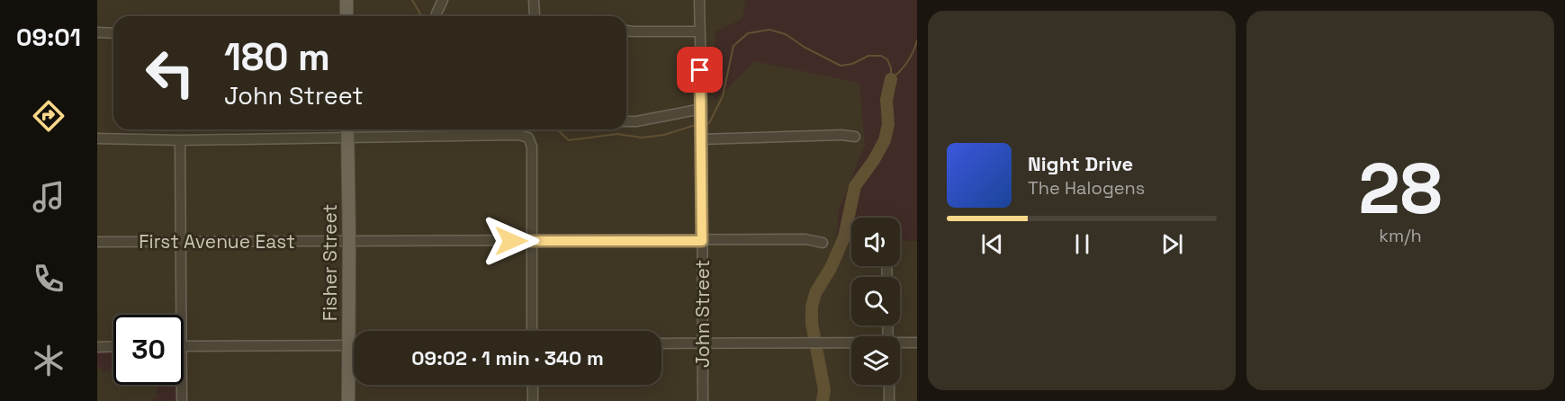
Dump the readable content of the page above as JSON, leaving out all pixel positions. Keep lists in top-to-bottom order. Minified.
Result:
{"streets":{"main road":["Fisher Street"],"street":["First Avenue East","John Street"]},"crossings":[["First Avenue East","Fisher Street"],["First Avenue East","John Street"]],"page":{"tabs":"09:01","tile":["28","km/h"],"turn":["180 m","John Street"],"song":["Night Drive","The Halogens"],"limit":"30","trip":"09:02 · 1 min · 340 m"}}
